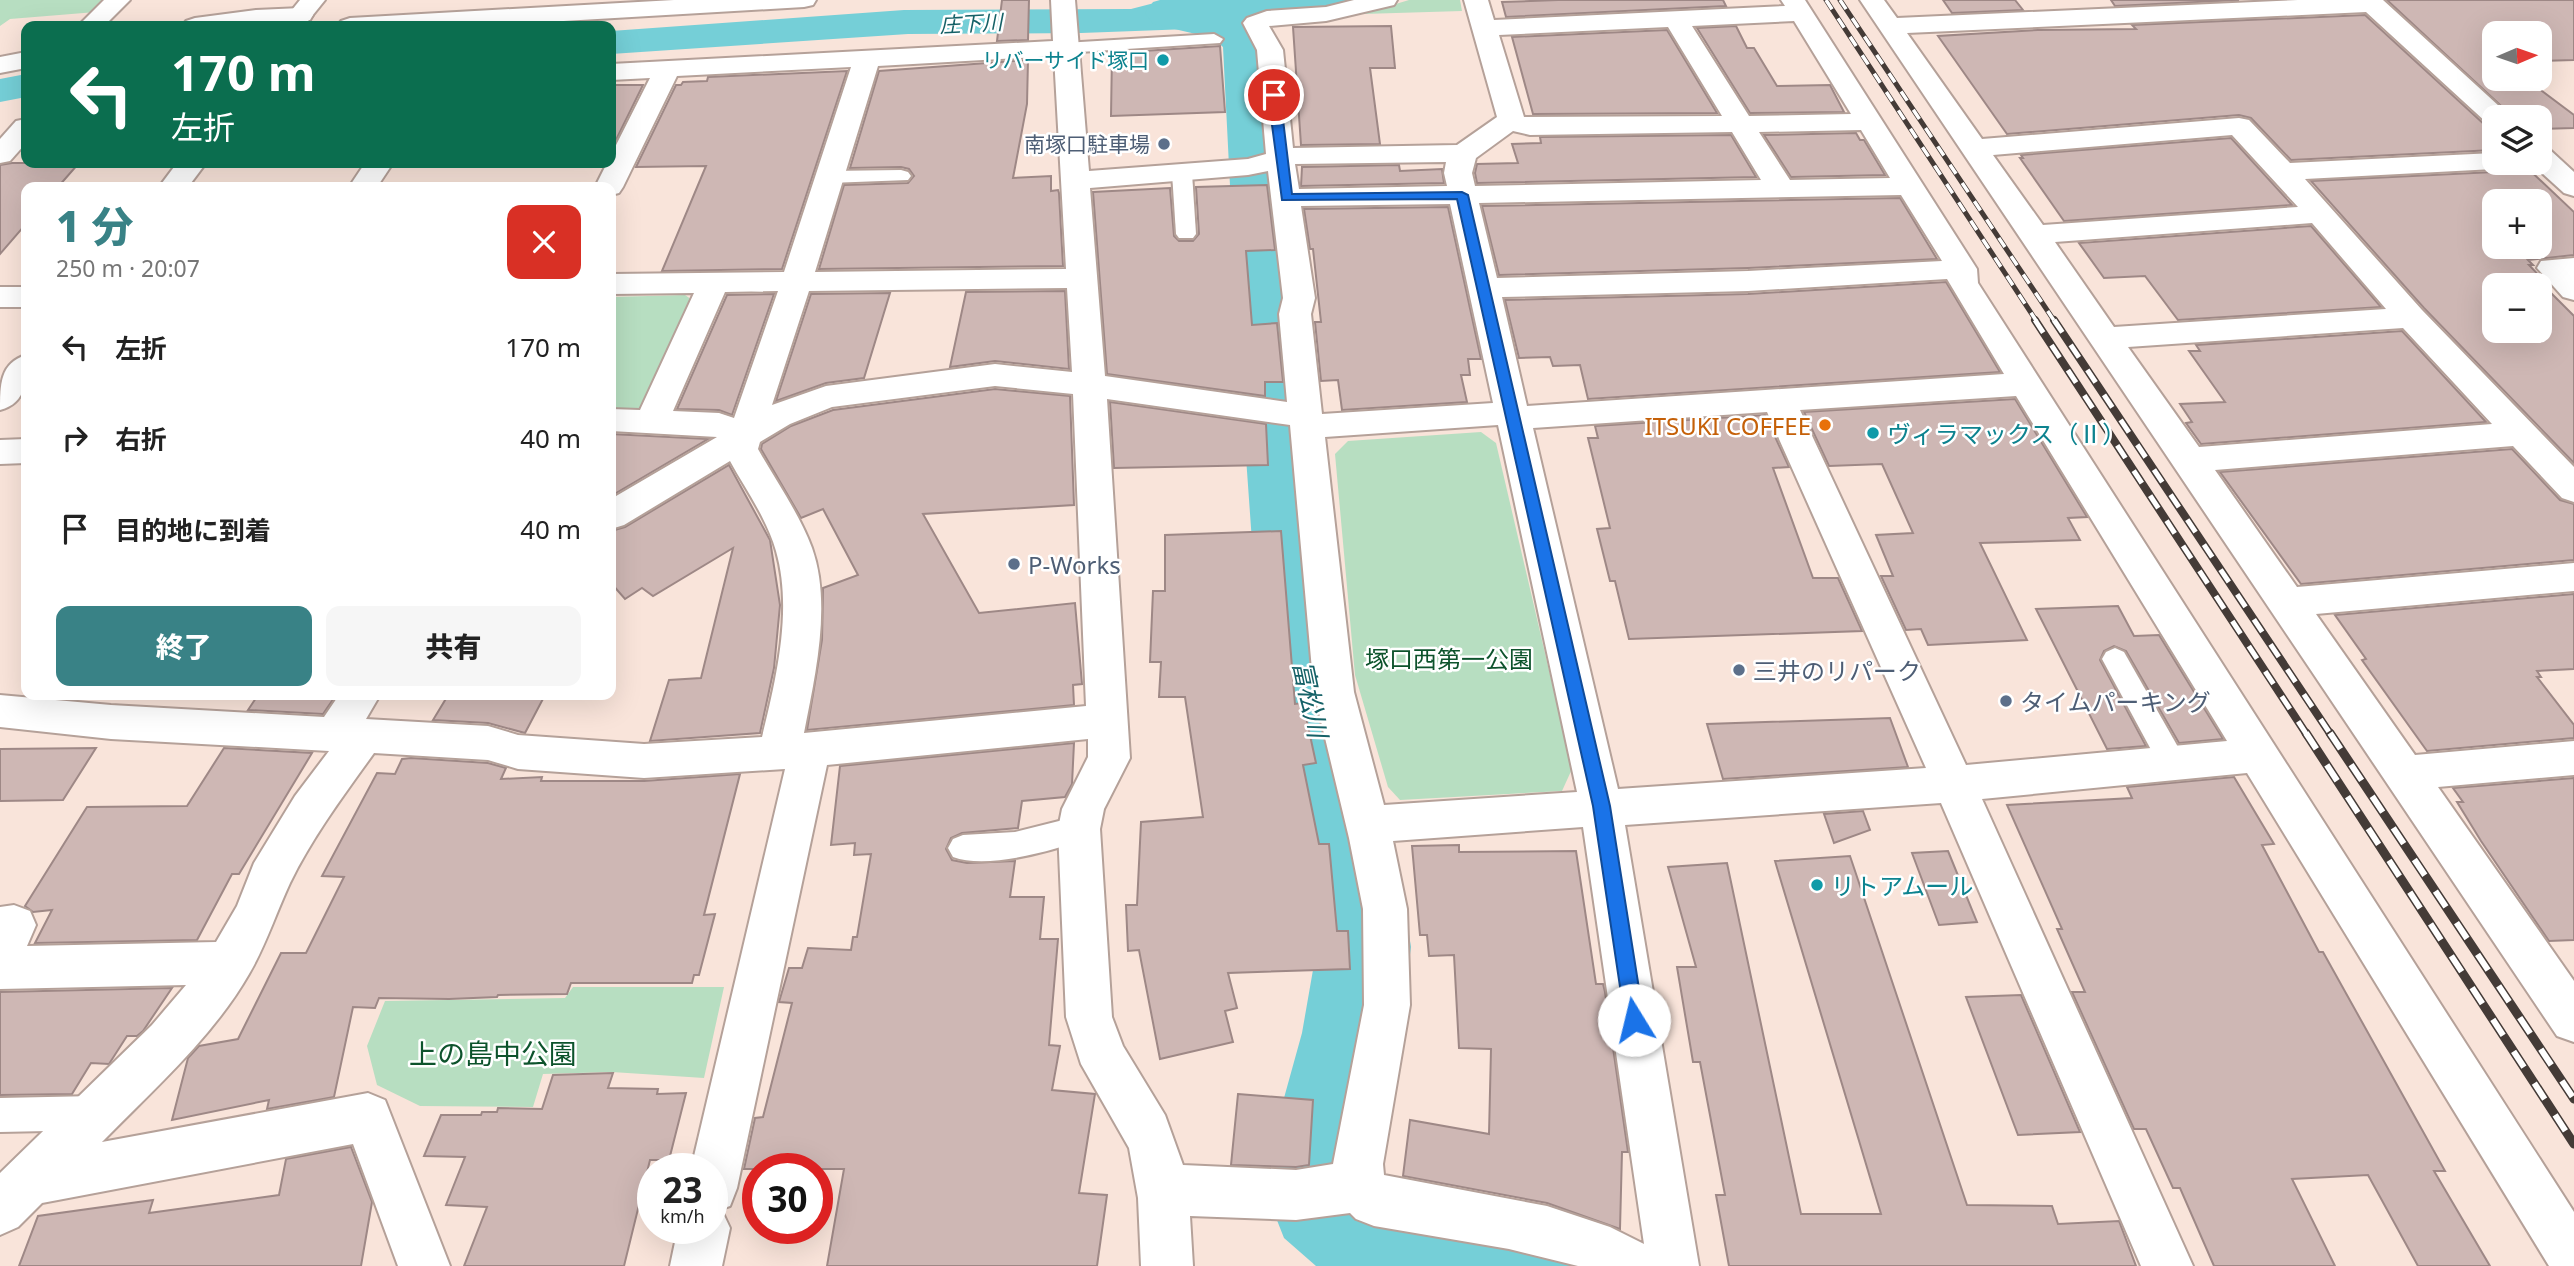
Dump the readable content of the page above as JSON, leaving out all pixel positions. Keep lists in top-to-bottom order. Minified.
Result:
{"water":["庄下川","富松川"],"parks":["塚口西第一公園","上の島中公園"],"places":["リバーサイド塚口","南塚口駐車場","ITSUKI COFFEE","ヴィラマックス（Ⅱ）","P-Works","三井のリパーク","タイムパーキング","リトアムール"],"north":"right","page":{"map_buttons":["+","−"],"turn":["170 m","左折"],"heading":["1 分","250 m · 20:07"],"list":[{"name":"左折","value":"170 m"},{"name":"右折","value":"40 m"},{"name":"目的地に到着","value":"40 m"}],"buttons":["終了","共有"],"speed":"23 km/h","limit":"30"}}
